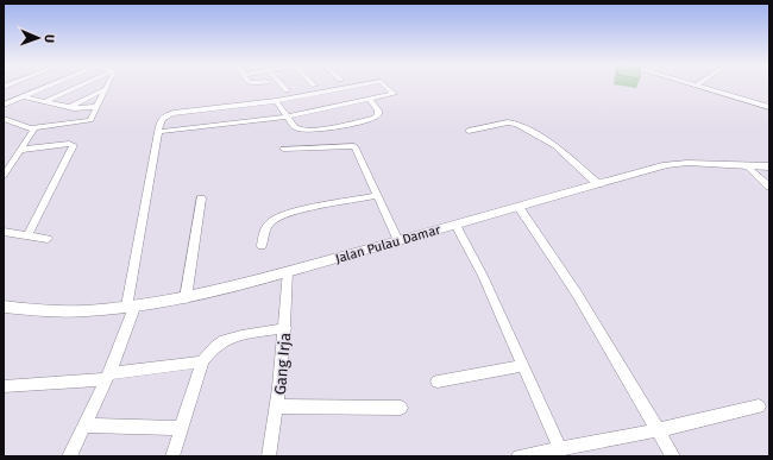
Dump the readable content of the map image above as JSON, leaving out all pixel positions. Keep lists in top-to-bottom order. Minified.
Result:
{"streets":{"street":["Jalan Pulau Damar","Gang Irja"]},"crossings":[["Jalan Pulau Damar","Gang Irja"]],"north":"right"}
